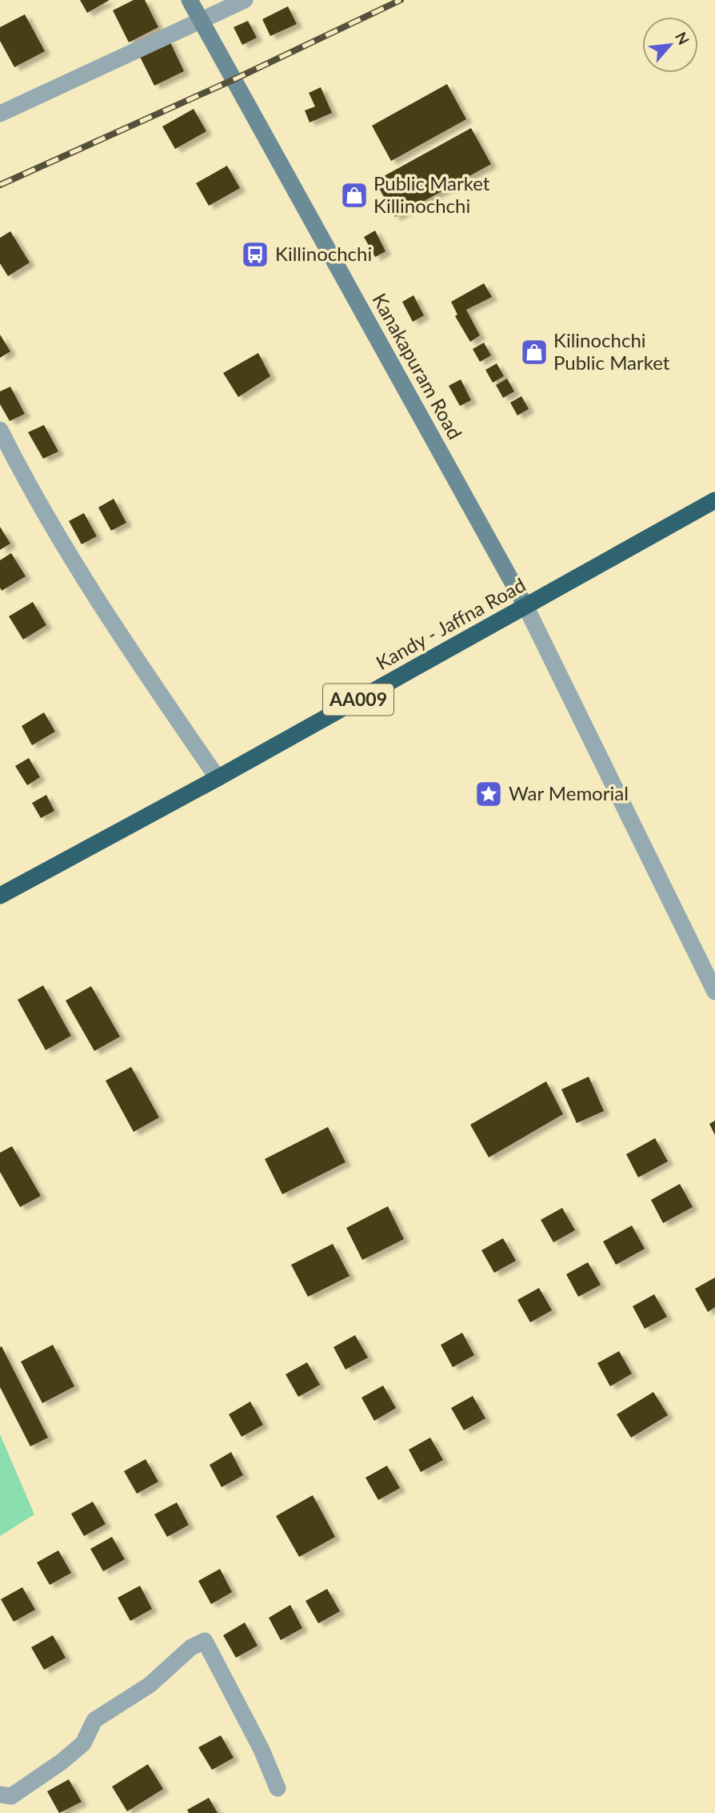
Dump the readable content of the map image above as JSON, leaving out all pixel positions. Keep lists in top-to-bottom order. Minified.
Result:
{"streets":{"highway":["Kandy - Jaffna Road","AA009"],"street":["Kanakapuram Road"]},"crossings":[["Kanakapuram Road","Kandy - Jaffna Road"]],"places":{"shop":["Public Market Killinochchi","Kilinochchi Public Market"],"bus stop":["Killinochchi"],"place":["War Memorial"]},"north":"top right"}
